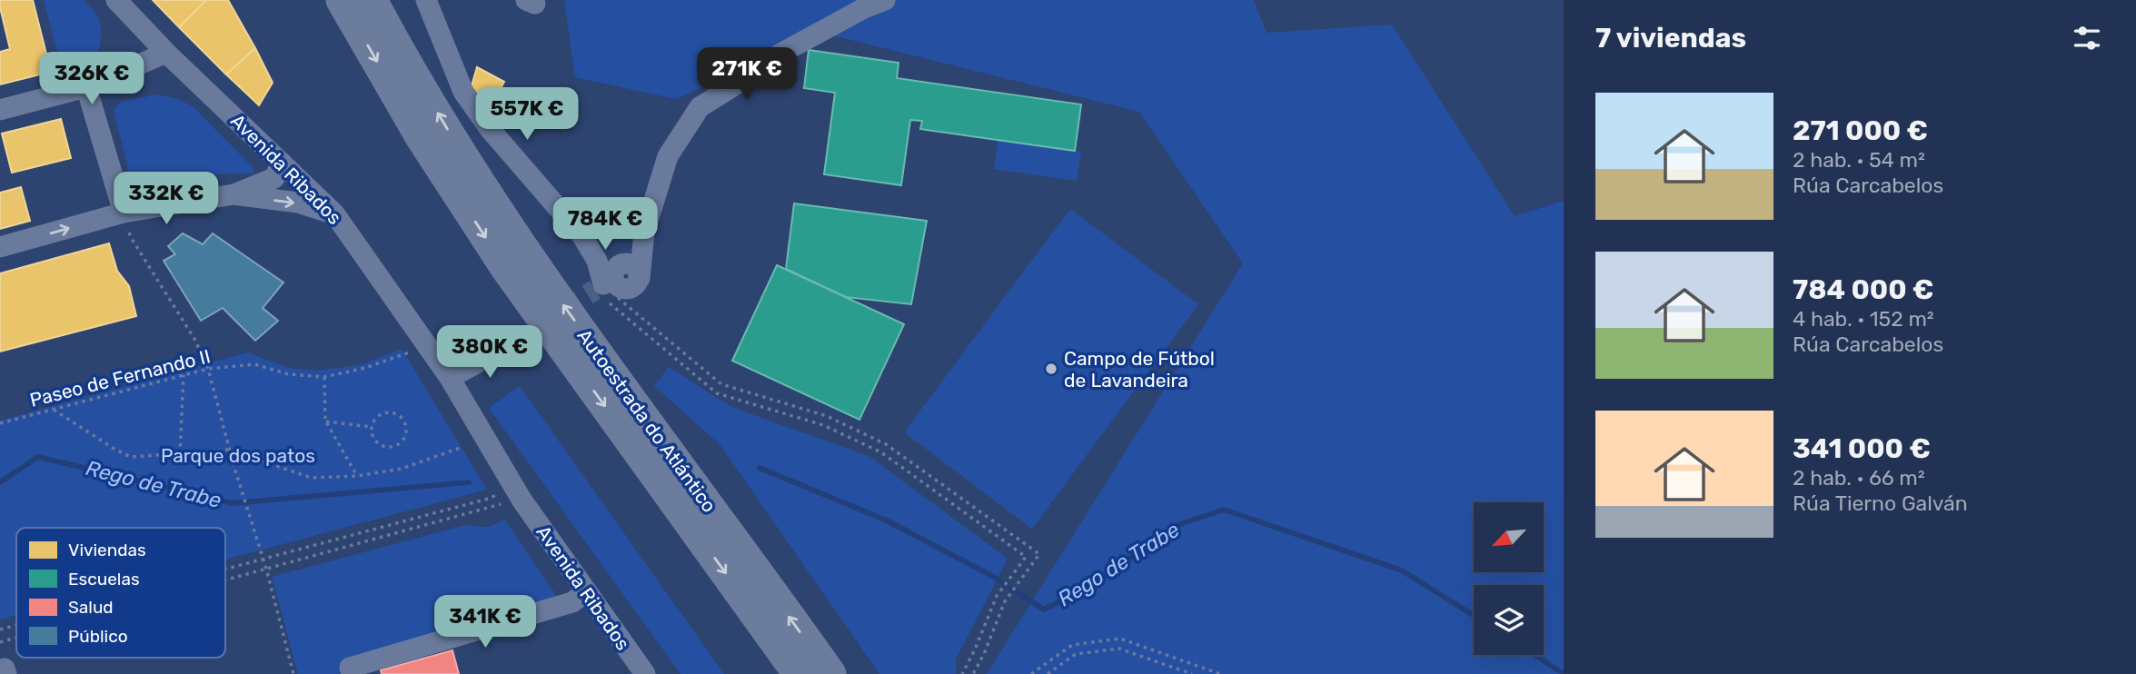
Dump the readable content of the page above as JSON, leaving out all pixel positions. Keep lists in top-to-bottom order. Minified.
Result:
{"streets":{"highway":["Autoestrada do Atlántico"],"street":["Avenida Ribados"],"path":["Paseo de Fernando II"]},"crossings":[["Avenida Ribados","Paseo de Fernando II"]],"water":["Rego de Trabe"],"parks":["Parque dos patos"],"places":["Campo de Fútbol de Lavandeira"],"legend":["Viviendas","Escuelas","Salud","Público"],"north":"bottom left","page":{"heading":"7 viviendas","price":["271K €","326K €","557K €","332K €","784K €","380K €","341K €"],"list":[{"name":"271 000 €","note":"2 hab. · 54 m² · Rúa Carcabelos"},{"name":"784 000 €","note":"4 hab. · 152 m² · Rúa Carcabelos"},{"name":"341 000 €","note":"2 hab. · 66 m² · Rúa Tierno Galván"}]}}
